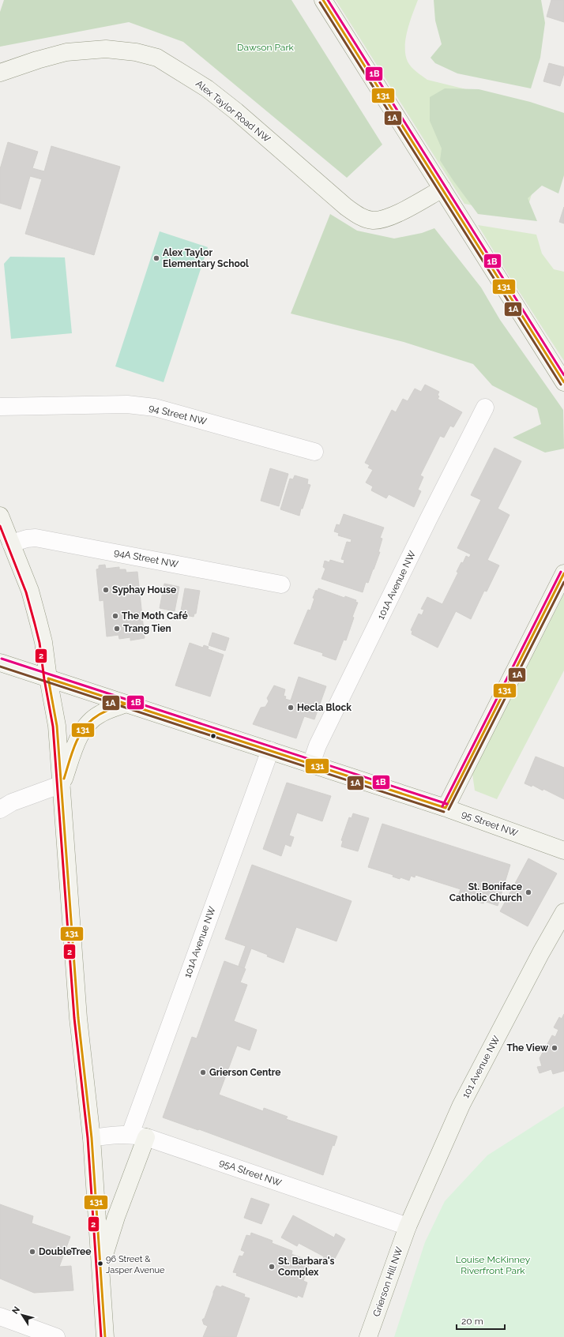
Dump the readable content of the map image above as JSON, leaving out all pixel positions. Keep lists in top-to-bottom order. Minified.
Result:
{"streets":{"main road":["Alex Taylor Road NW","95 Street NW","101 Avenue NW","Grierson Hill NW"],"street":["94 Street NW","94A Street NW","101A Avenue NW","95A Street NW"]},"crossings":[["101A Avenue NW","95 Street NW"],["101A Avenue NW","95A Street NW"],["101 Avenue NW","95A Street NW"],["101 Avenue NW","Grierson Hill NW"],["95A Street NW","Grierson Hill NW"]],"parks":["Dawson Park","Louise McKinney Riverfront Park"],"places":["Alex Taylor Elementary School","Syphay House","The Moth Café","Trang Tien","Hecla Block","St. Boniface Catholic Church","The View","Grierson Centre","DoubleTree","96 Street & Jasper Avenue","St. Barbara's Complex"],"lines":["transit line 131","transit line 1B","transit line 1A","transit line 2"],"scale_bar":"20 m","north":"top left"}
